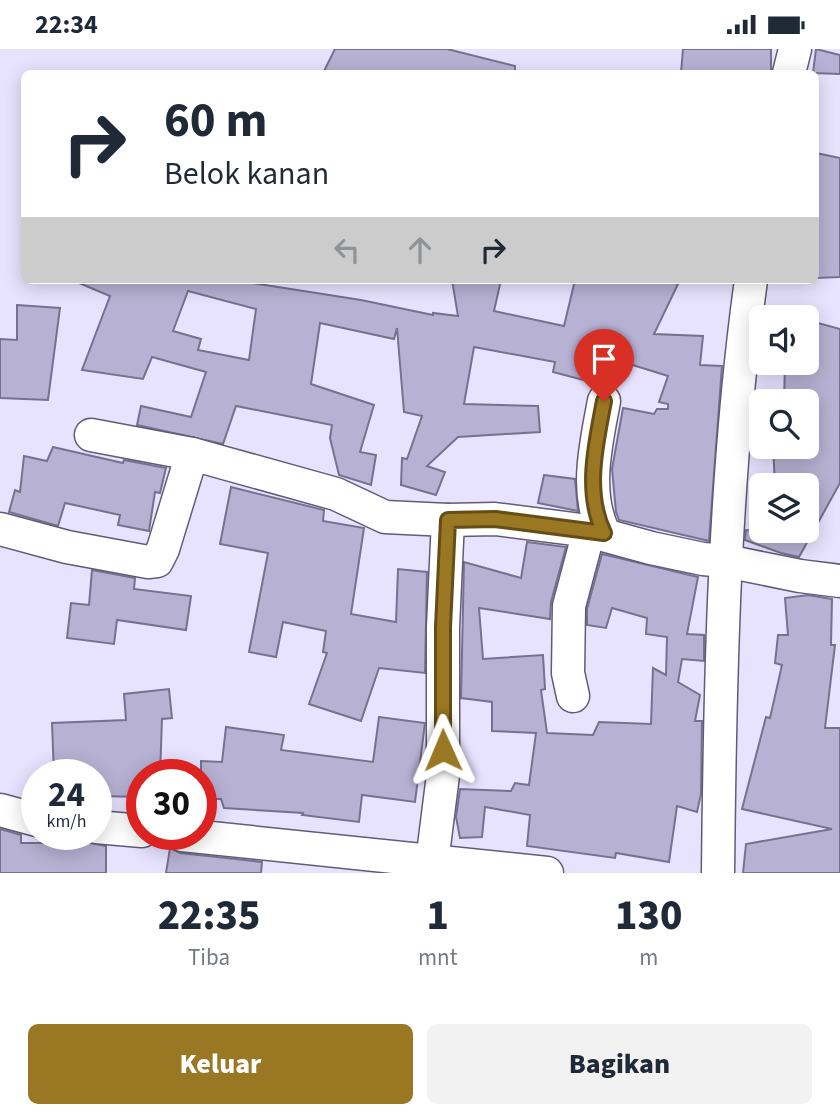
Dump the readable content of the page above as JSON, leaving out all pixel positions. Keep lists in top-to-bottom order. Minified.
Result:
{"page":{"status":"22:34","turn":["60 m","Belok kanan"],"speed":"24 km/h","limit":"30","eta":["22:35","Tiba","1","mnt","130","m"],"buttons":["Keluar","Bagikan"]}}
